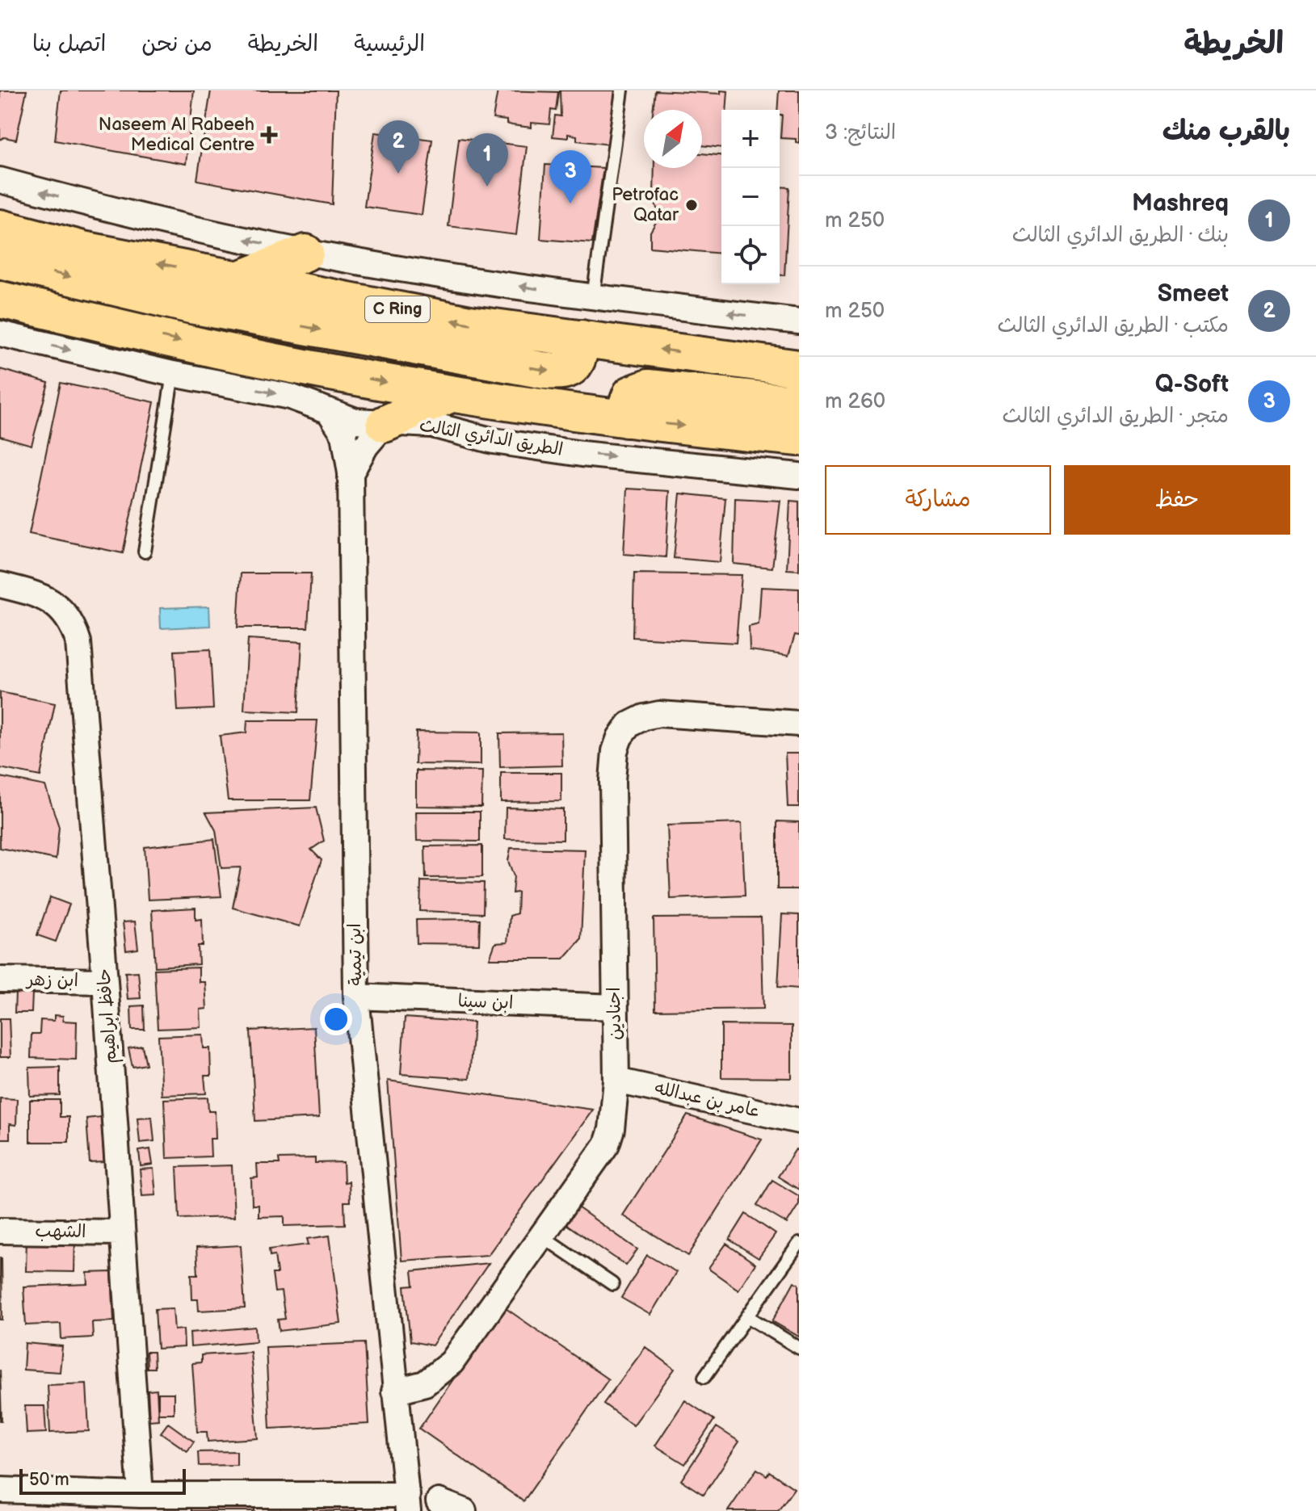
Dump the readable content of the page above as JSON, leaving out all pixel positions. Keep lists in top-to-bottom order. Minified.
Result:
{"streets":{"highway":["C Ring","الطريق الدائري الثالث"],"street":["ابن تيمية","ابن زهر","ابن سينا","اجنادين","حافظ ابراهيم","عامر بن عبدالله","الشهب"]},"crossings":[["الطريق الدائري الثالث","ابن تيمية"],["ابن تيمية","ابن سينا"],["ابن تيمية","اجنادين"],["ابن زهر","حافظ ابراهيم"],["ابن سينا","اجنادين"],["اجنادين","عامر بن عبدالله"],["حافظ ابراهيم","الشهب"]],"places":{"health":["Naseem Al Rabeeh Medical Centre"],"other":["Petrofac Qatar"]},"scale_bar":"50 m","north":"top right","page":{"header":"الخريطة","nav":["الرئيسية","الخريطة","من نحن","اتصل بنا"],"heading":["بالقرب منك","النتائج: 3"],"map_buttons":["+","−"],"pins":["2","1","3"],"list":[{"mark":"1","name":"Mashreq","note":"بنك · الطريق الدائري الثالث","value":"250 m"},{"mark":"2","name":"Smeet","note":"مكتب · الطريق الدائري الثالث","value":"250 m"},{"mark":"3","name":"Q-Soft","note":"متجر · الطريق الدائري الثالث","value":"260 m"}],"buttons":["حفظ","مشاركة"],"scale":"50 m"}}
